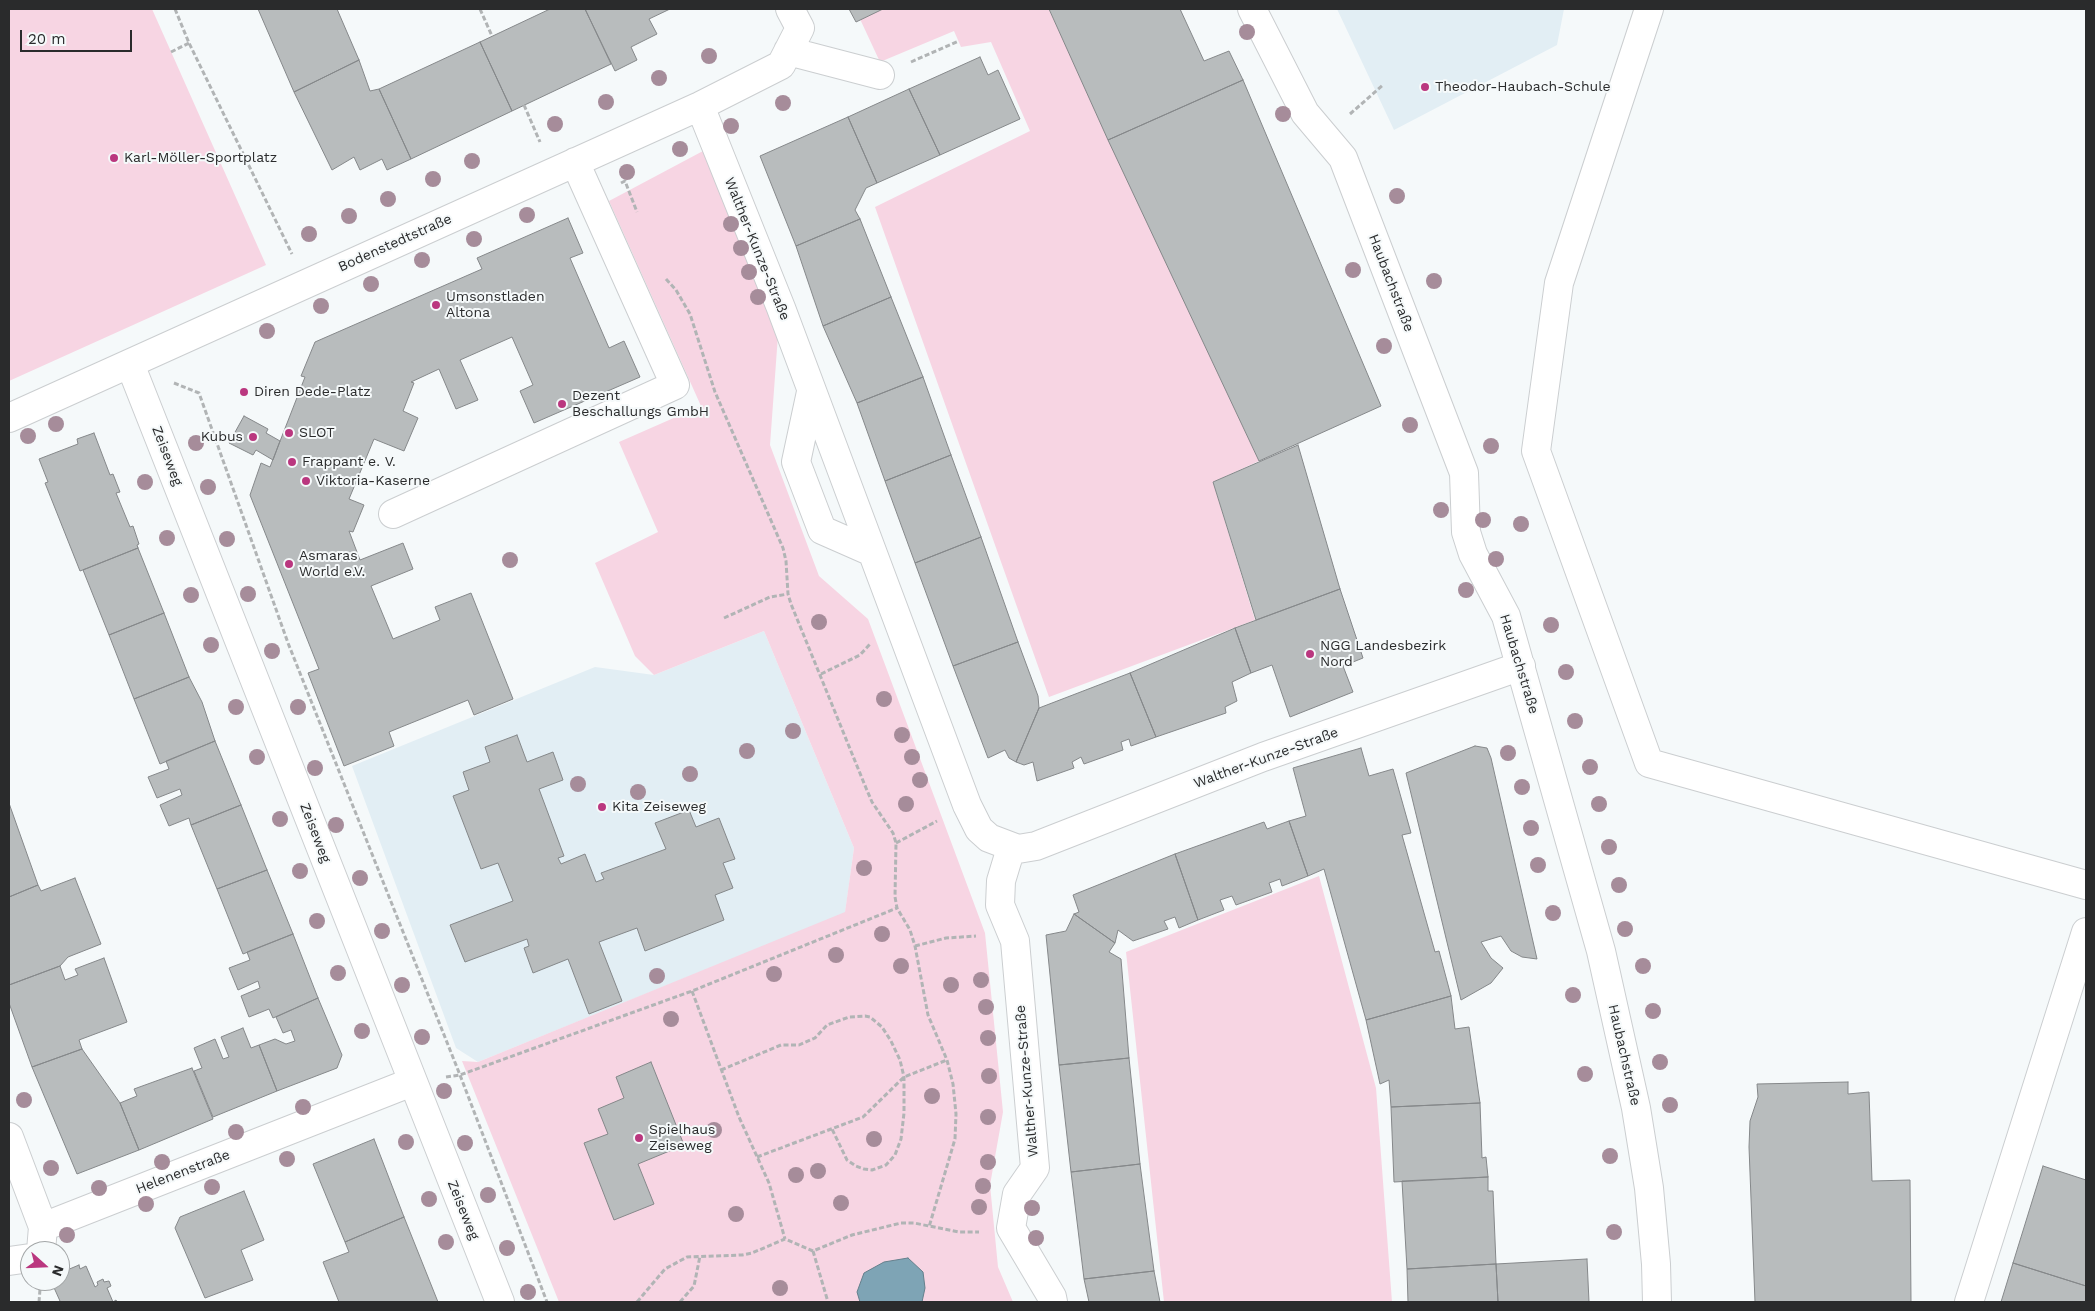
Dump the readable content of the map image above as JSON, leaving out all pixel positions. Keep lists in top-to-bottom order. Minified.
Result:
{"streets":{"street":["Bodenstedtstraße","Walther-Kunze-Straße","Haubachstraße","Zeiseweg","Helenenstraße"]},"crossings":[["Bodenstedtstraße","Walther-Kunze-Straße"],["Bodenstedtstraße","Zeiseweg"],["Walther-Kunze-Straße","Haubachstraße"],["Zeiseweg","Helenenstraße"]],"places":["Theodor-Haubach-Schule","Karl-Möller-Sportplatz","Umsonstladen Altona","Diren Dede-Platz","Dezent Beschallungs GmbH","SLOT","Kubus","Frappant e. V.","Viktoria-Kaserne","Asmaras World e.V.","NGG Landesbezirk Nord","Kita Zeiseweg","Spielhaus Zeiseweg"],"scale_bar":"20 m","north":"right"}
